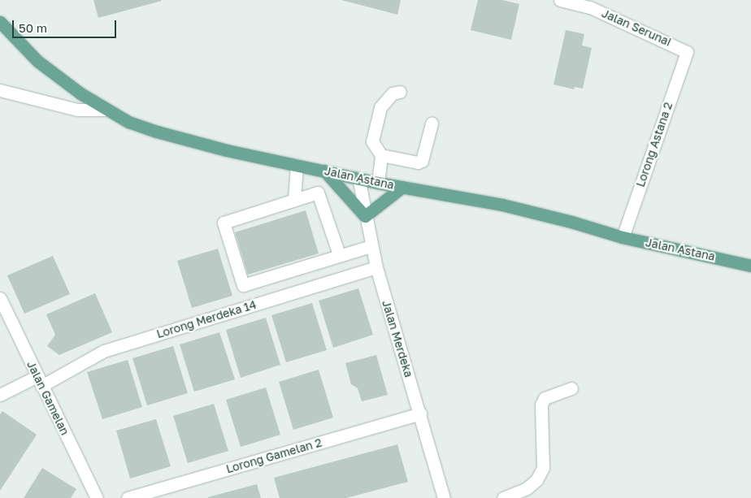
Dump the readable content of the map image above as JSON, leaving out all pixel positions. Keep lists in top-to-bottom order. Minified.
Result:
{"streets":{"main road":["Jalan Astana"],"street":["Jalan Serunai","Lorong Astana 2","Lorong Merdeka 14","Jalan Merdeka","Jalan Gamelan","Lorong Gamelan 2"]},"crossings":[["Jalan Serunai","Lorong Astana 2"],["Lorong Astana 2","Jalan Astana"],["Jalan Astana","Jalan Merdeka"],["Lorong Merdeka 14","Jalan Merdeka"],["Lorong Merdeka 14","Jalan Gamelan"],["Jalan Merdeka","Lorong Gamelan 2"]],"scale_bar":"50 m"}
